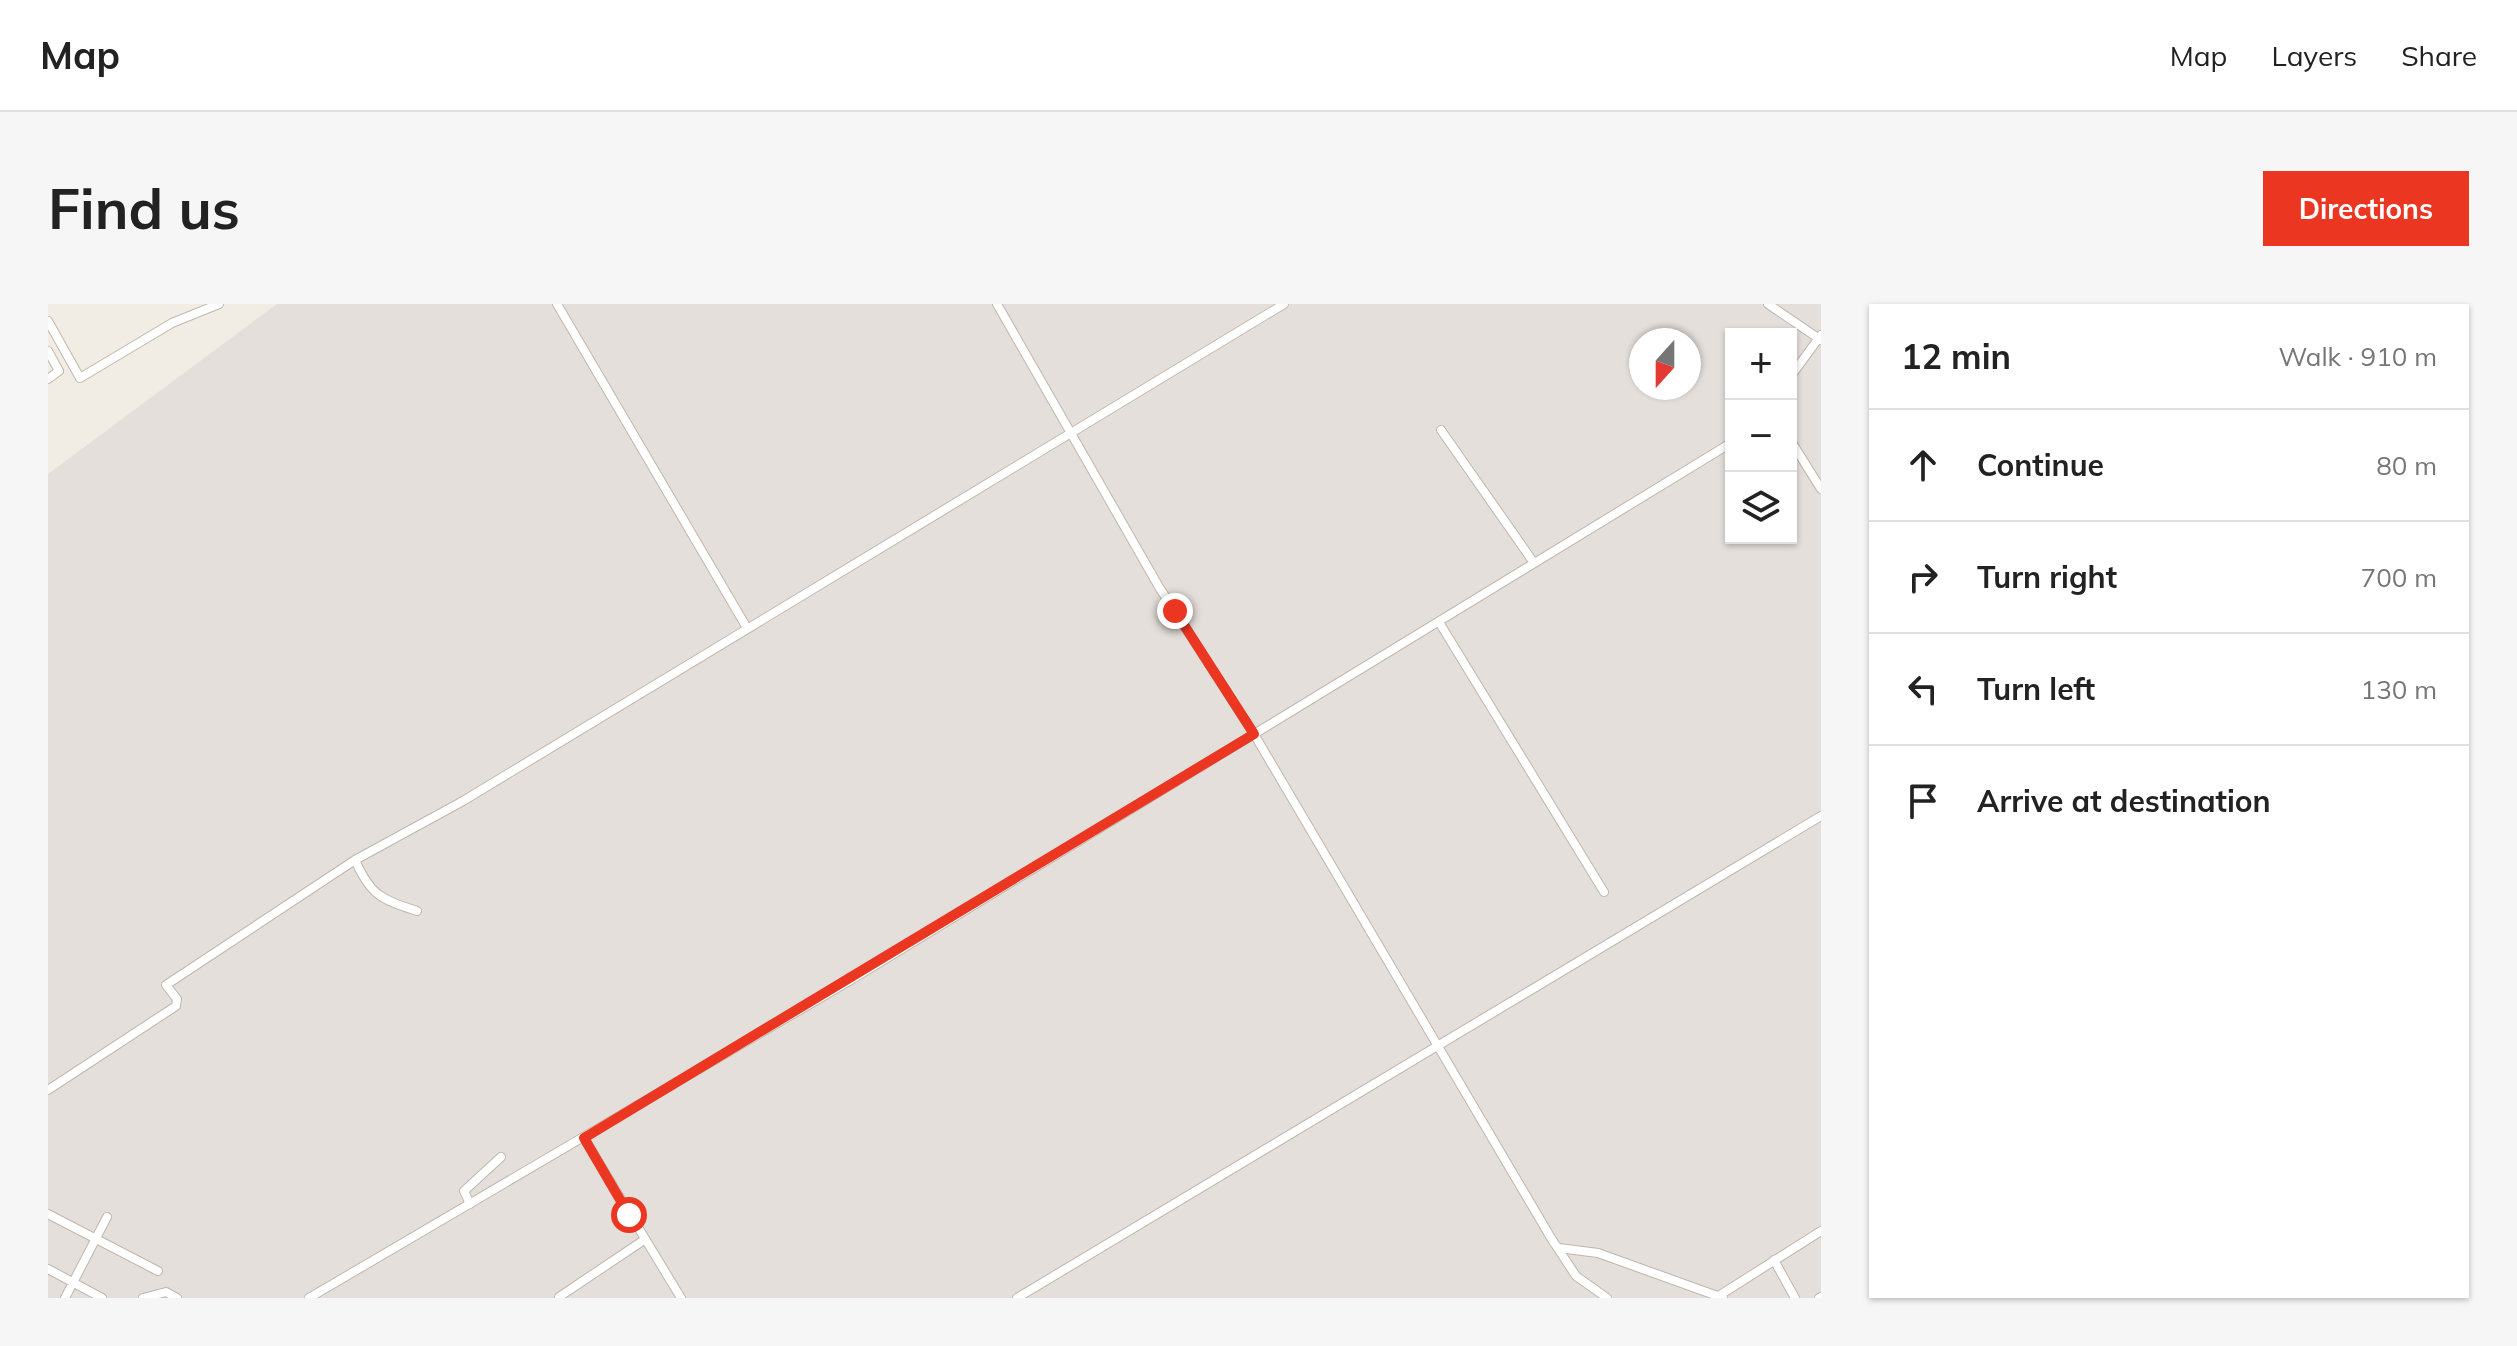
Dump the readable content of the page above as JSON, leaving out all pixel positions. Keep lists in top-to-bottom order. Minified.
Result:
{"north":"bottom","page":{"header":"Map","nav":["Map","Layers","Share"],"buttons":"Directions","title":"Find us","heading":["12 min","Walk · 910 m"],"map_buttons":["+","−"],"list":[["Continue","80 m"],["Turn right","700 m"],["Turn left","130 m"],"Arrive at destination"]}}
